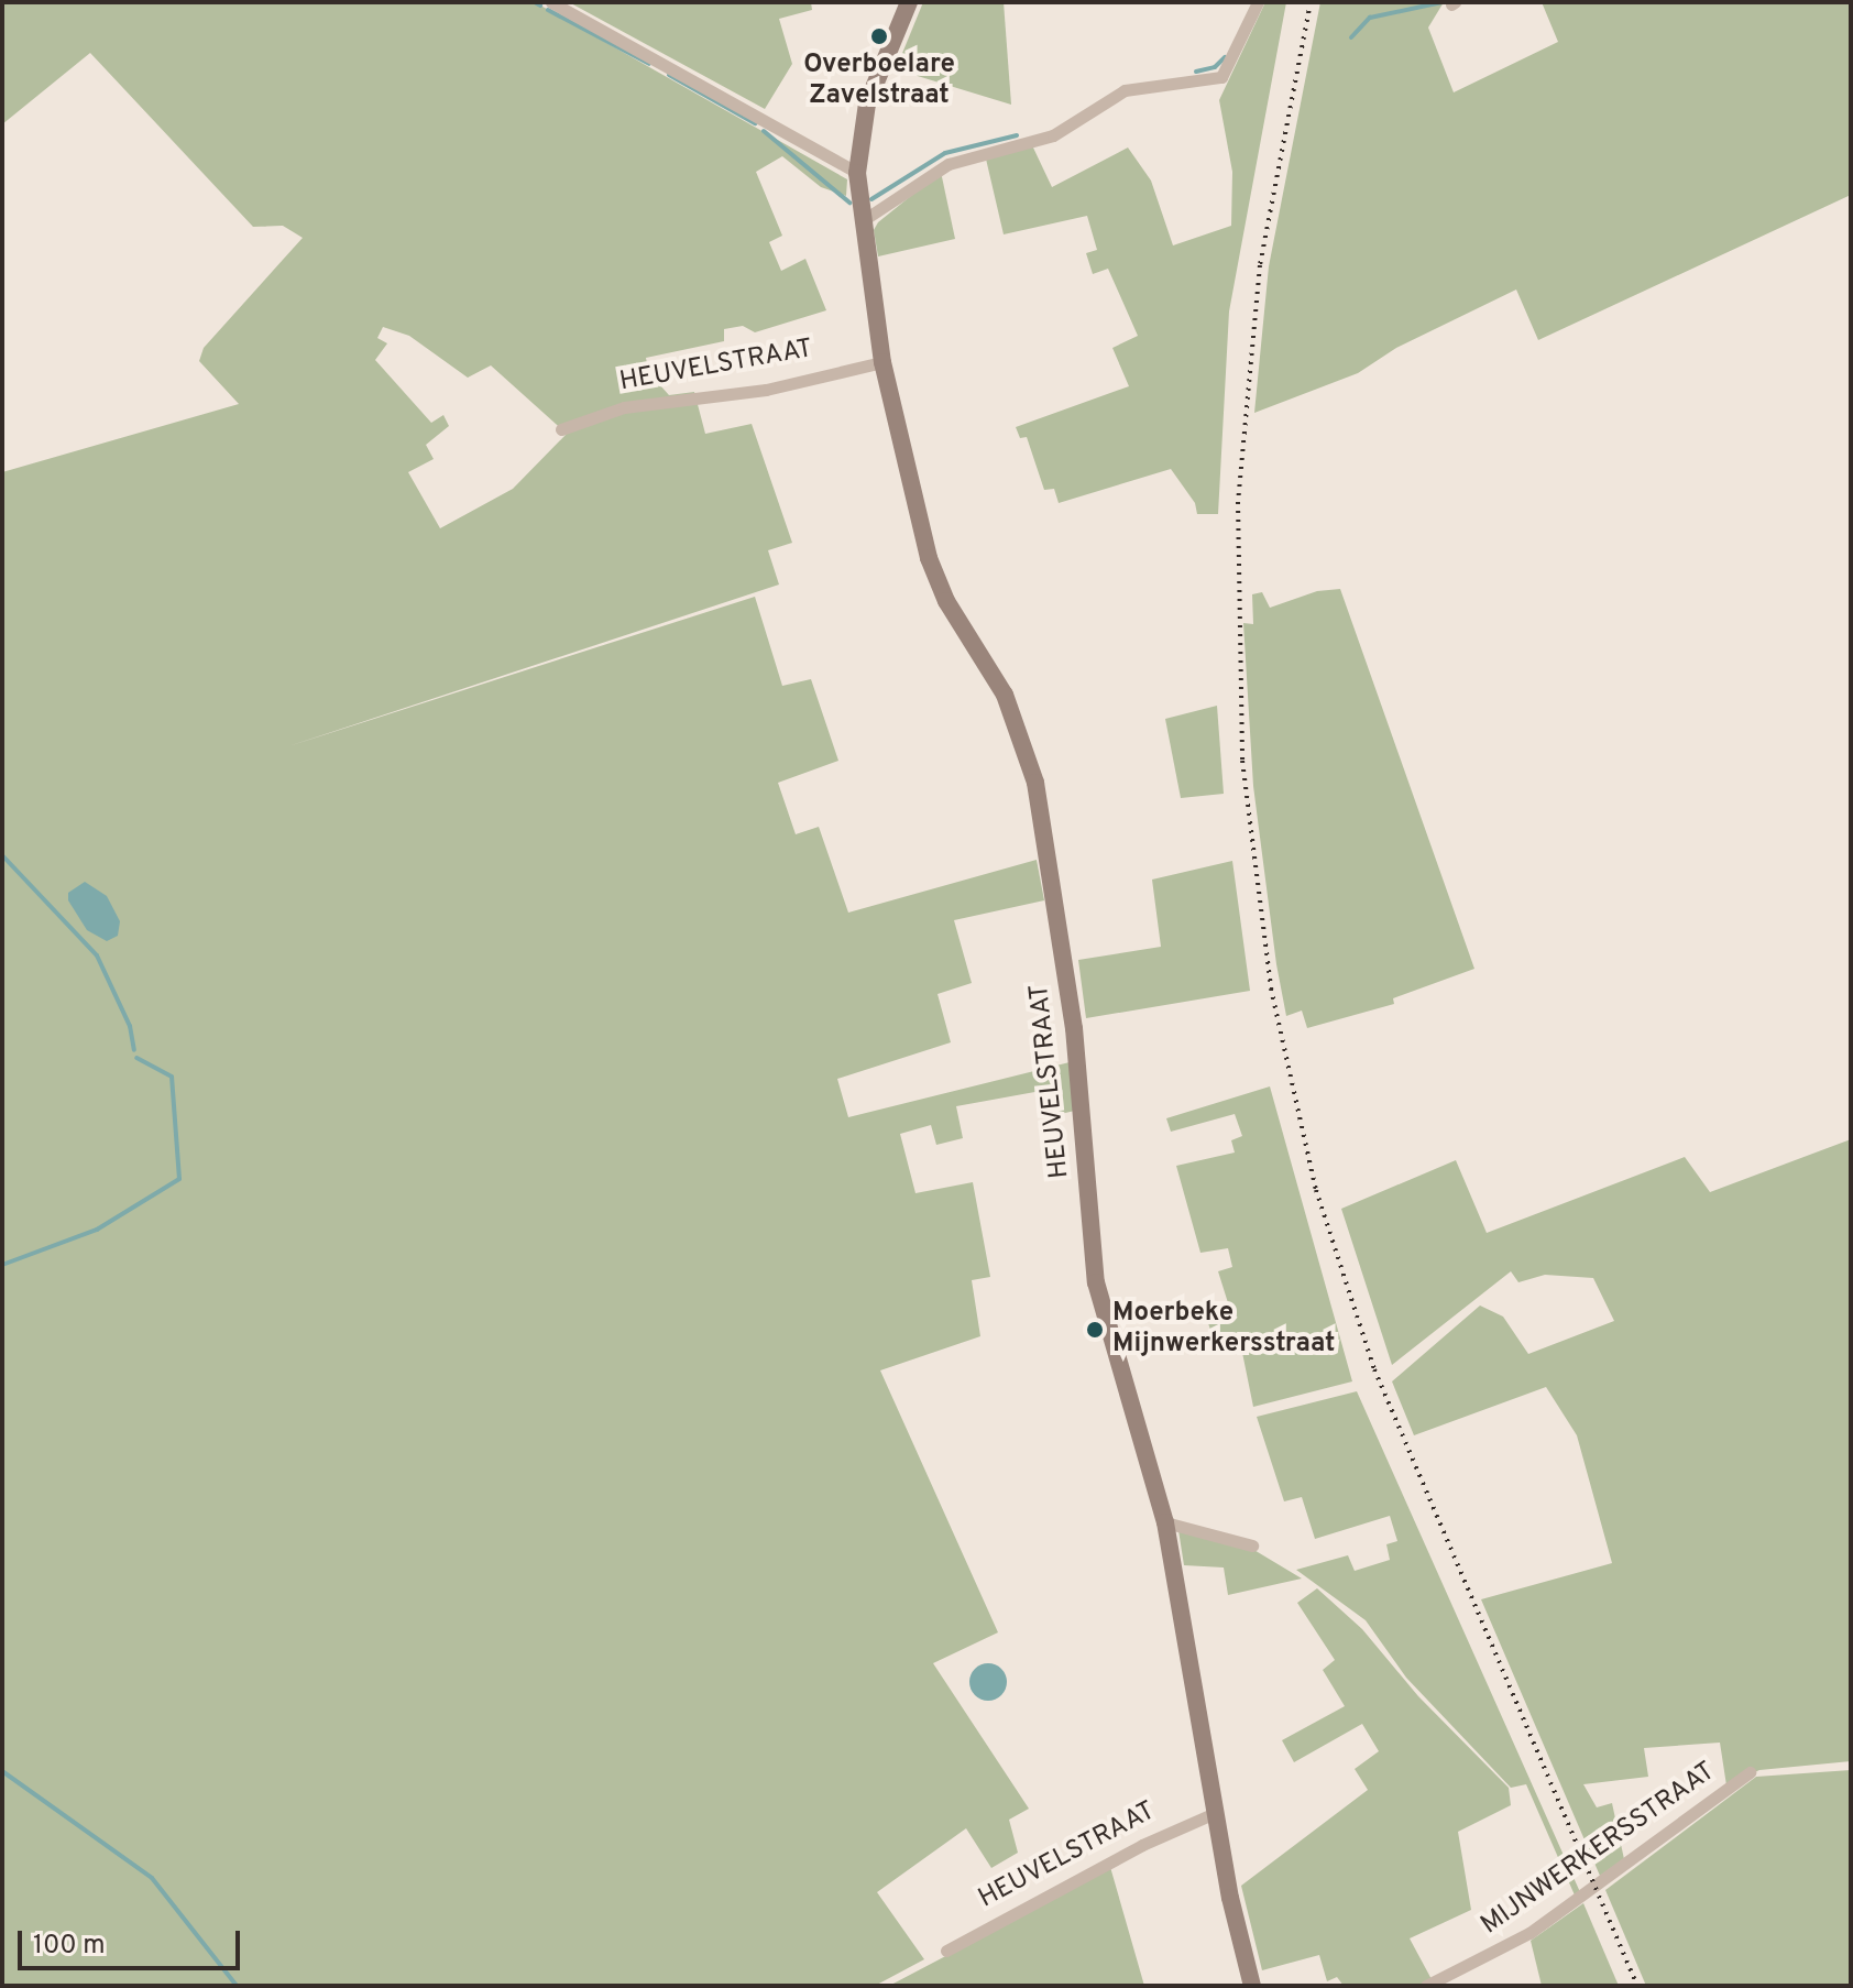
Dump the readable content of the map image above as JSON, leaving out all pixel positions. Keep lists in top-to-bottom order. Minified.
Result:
{"streets":{"street":["HEUVELSTRAAT","MIJNWERKERSSTRAAT"]},"places":["Overboelare Zavelstraat","Moerbeke Mijnwerkersstraat"],"scale_bar":"100 m"}
